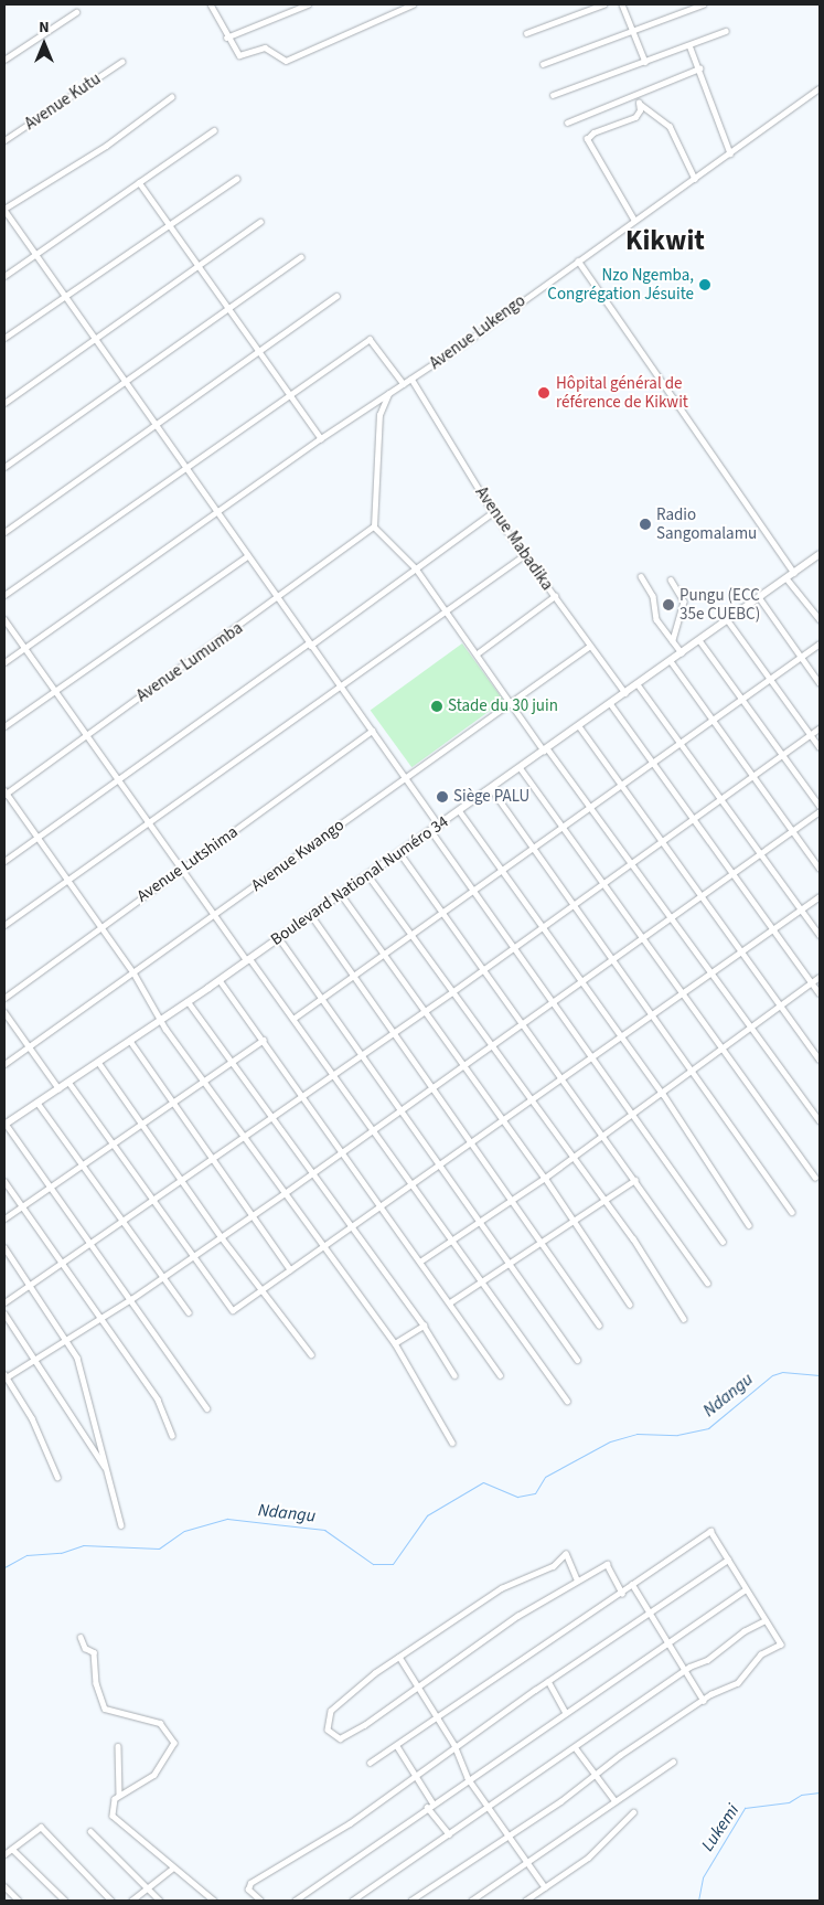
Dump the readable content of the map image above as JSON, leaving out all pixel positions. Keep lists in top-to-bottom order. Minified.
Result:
{"streets":{"main road":["Boulevard National Numéro 34"],"street":["Avenue Kutu","Avenue Lukengo","Avenue Mabadika","Avenue Lumumba","Avenue Kwango","Avenue Lutshima"]},"crossings":[["Avenue Lukengo","Avenue Mabadika"],["Avenue Mabadika","Avenue Kwango"],["Avenue Mabadika","Boulevard National Numéro 34"]],"districts":["Kikwit"],"water":["Ndangu","Lukemi"],"places":["Nzo Ngemba, Congrégation Jésuite","Hôpital général de référence de Kikwit","Radio Sangomalamu","Pungu (ECC 35e CUEBC)","Stade du 30 juin","Siège PALU"],"north":"top"}
